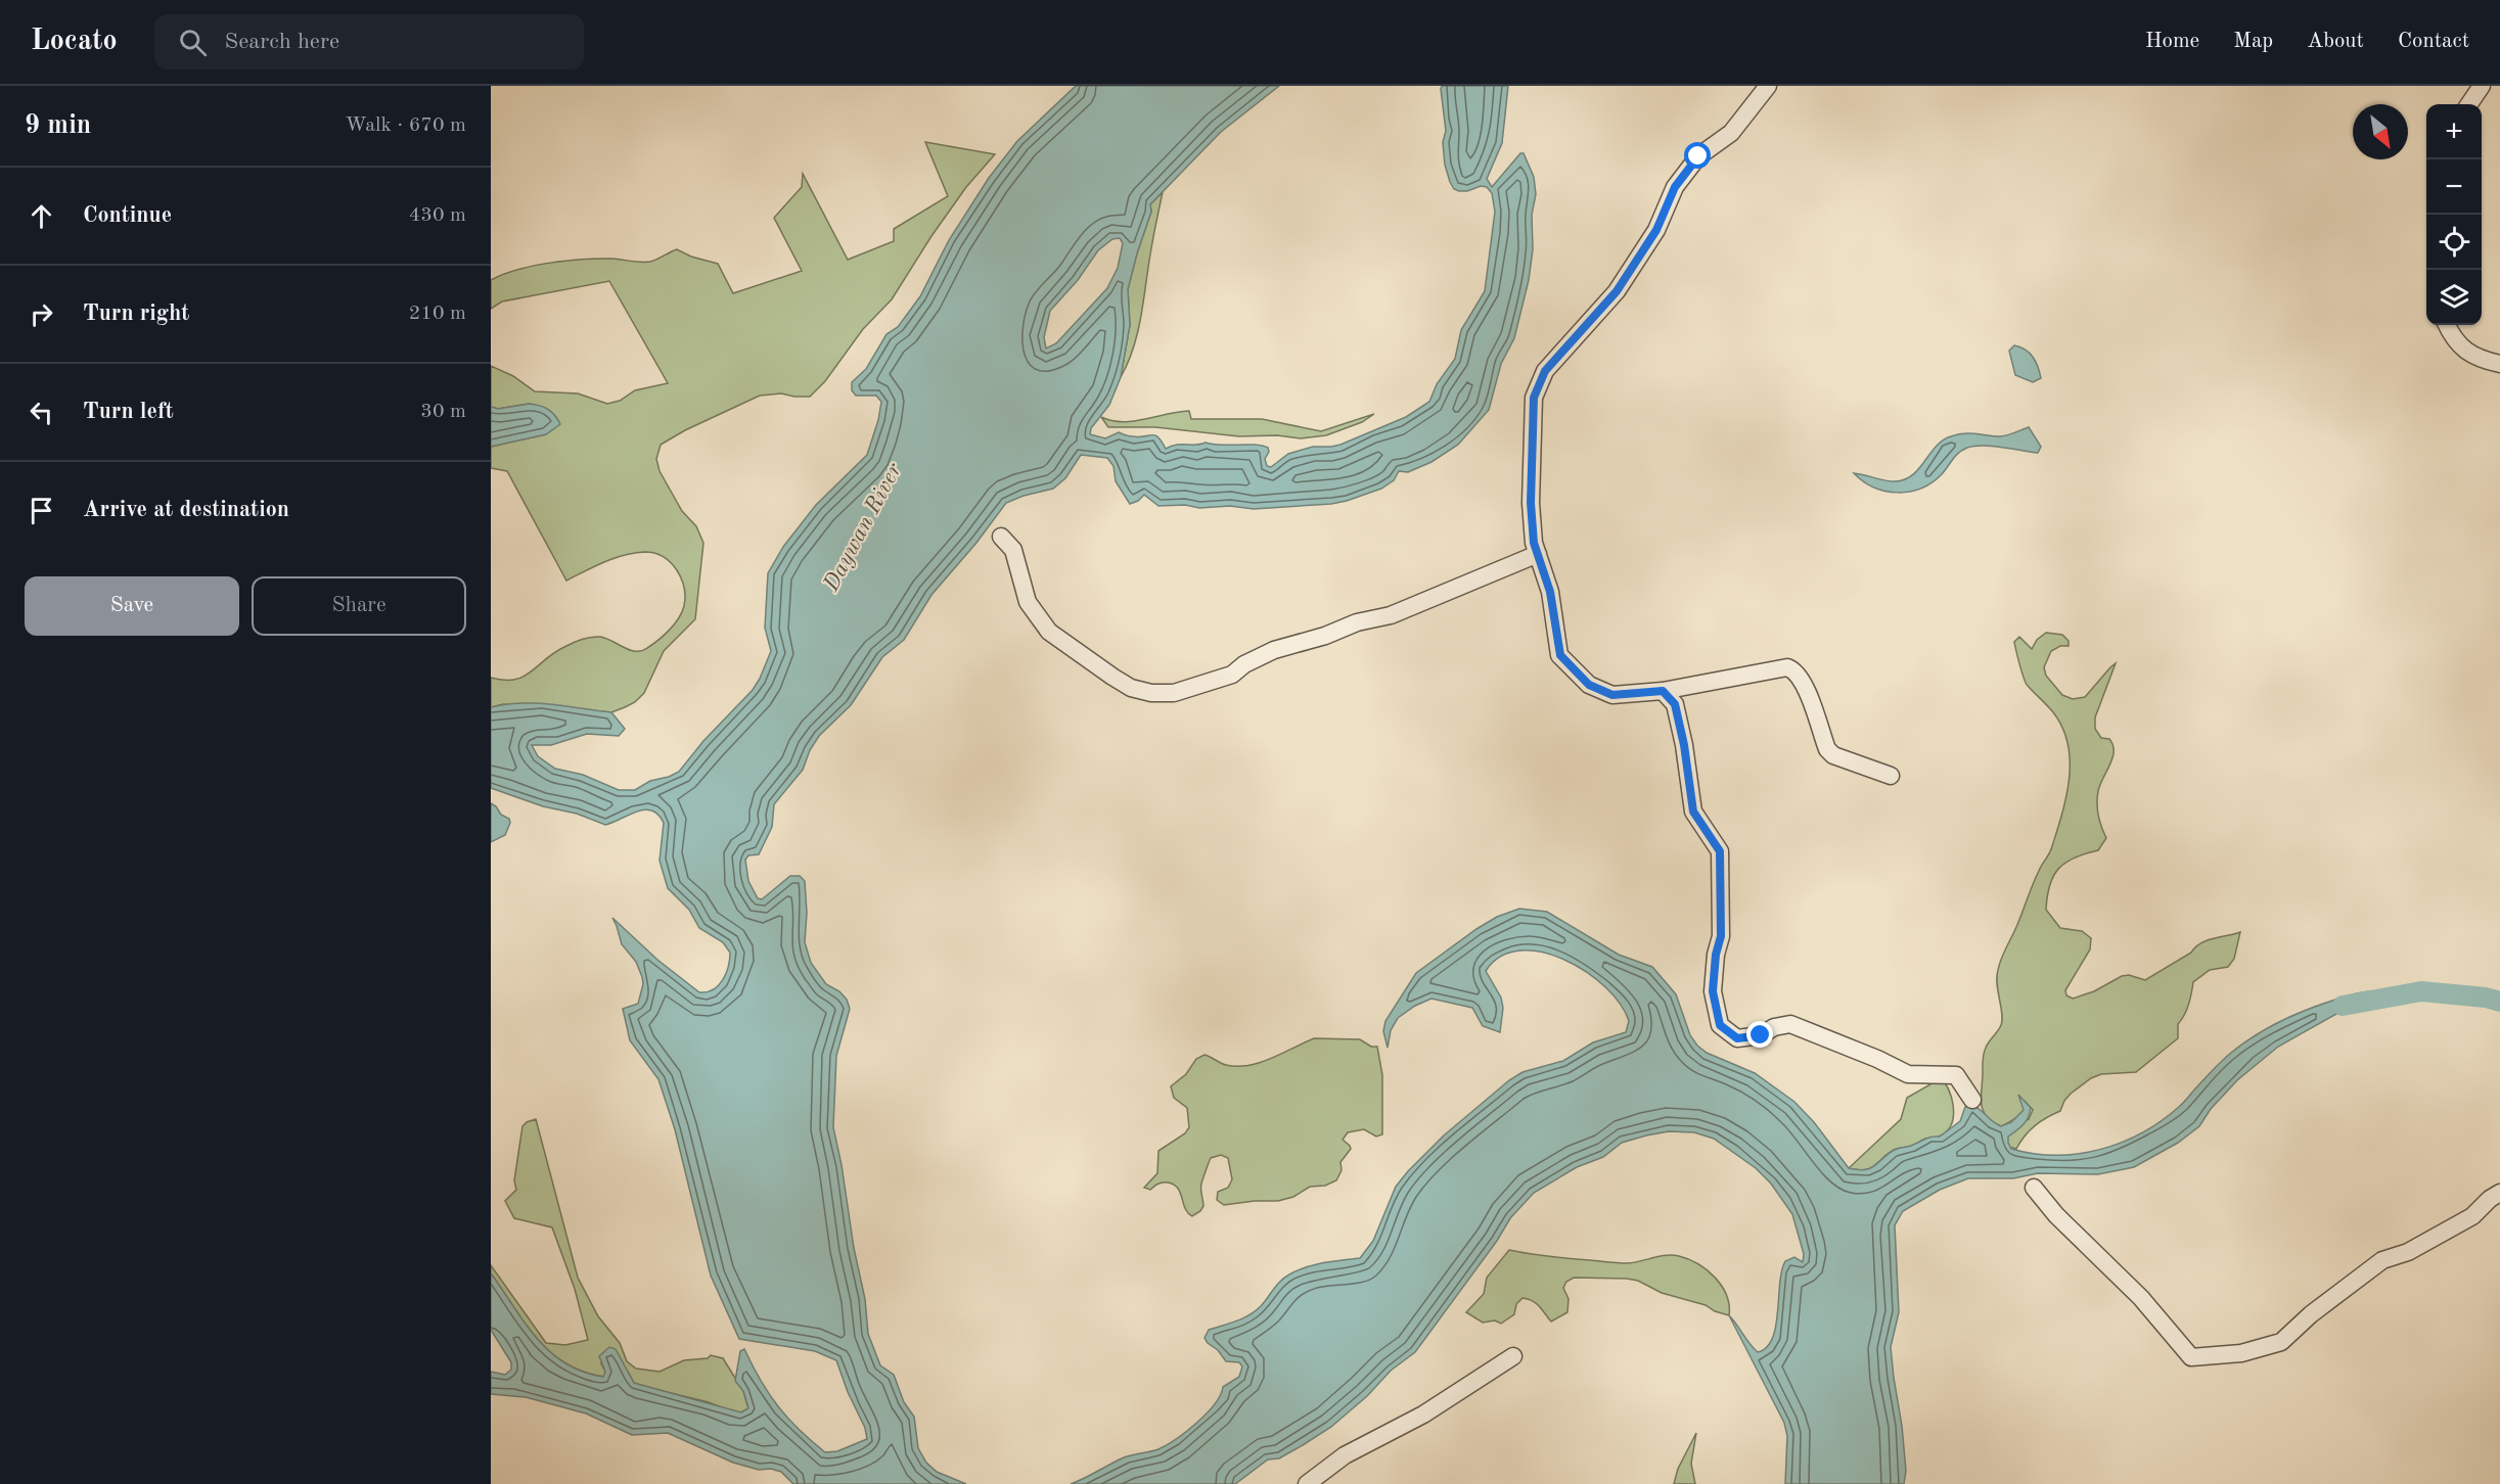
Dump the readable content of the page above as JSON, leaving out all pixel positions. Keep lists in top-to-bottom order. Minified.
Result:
{"water":["Daywan River"],"north":"bottom right","page":{"header":"Locato","search":"Search here","nav":["Home","Map","About","Contact"],"heading":["9 min","Walk · 670 m"],"map_buttons":["+","−"],"list":[["Continue","430 m"],["Turn right","210 m"],["Turn left","30 m"],"Arrive at destination"],"buttons":["Save","Share"]}}
